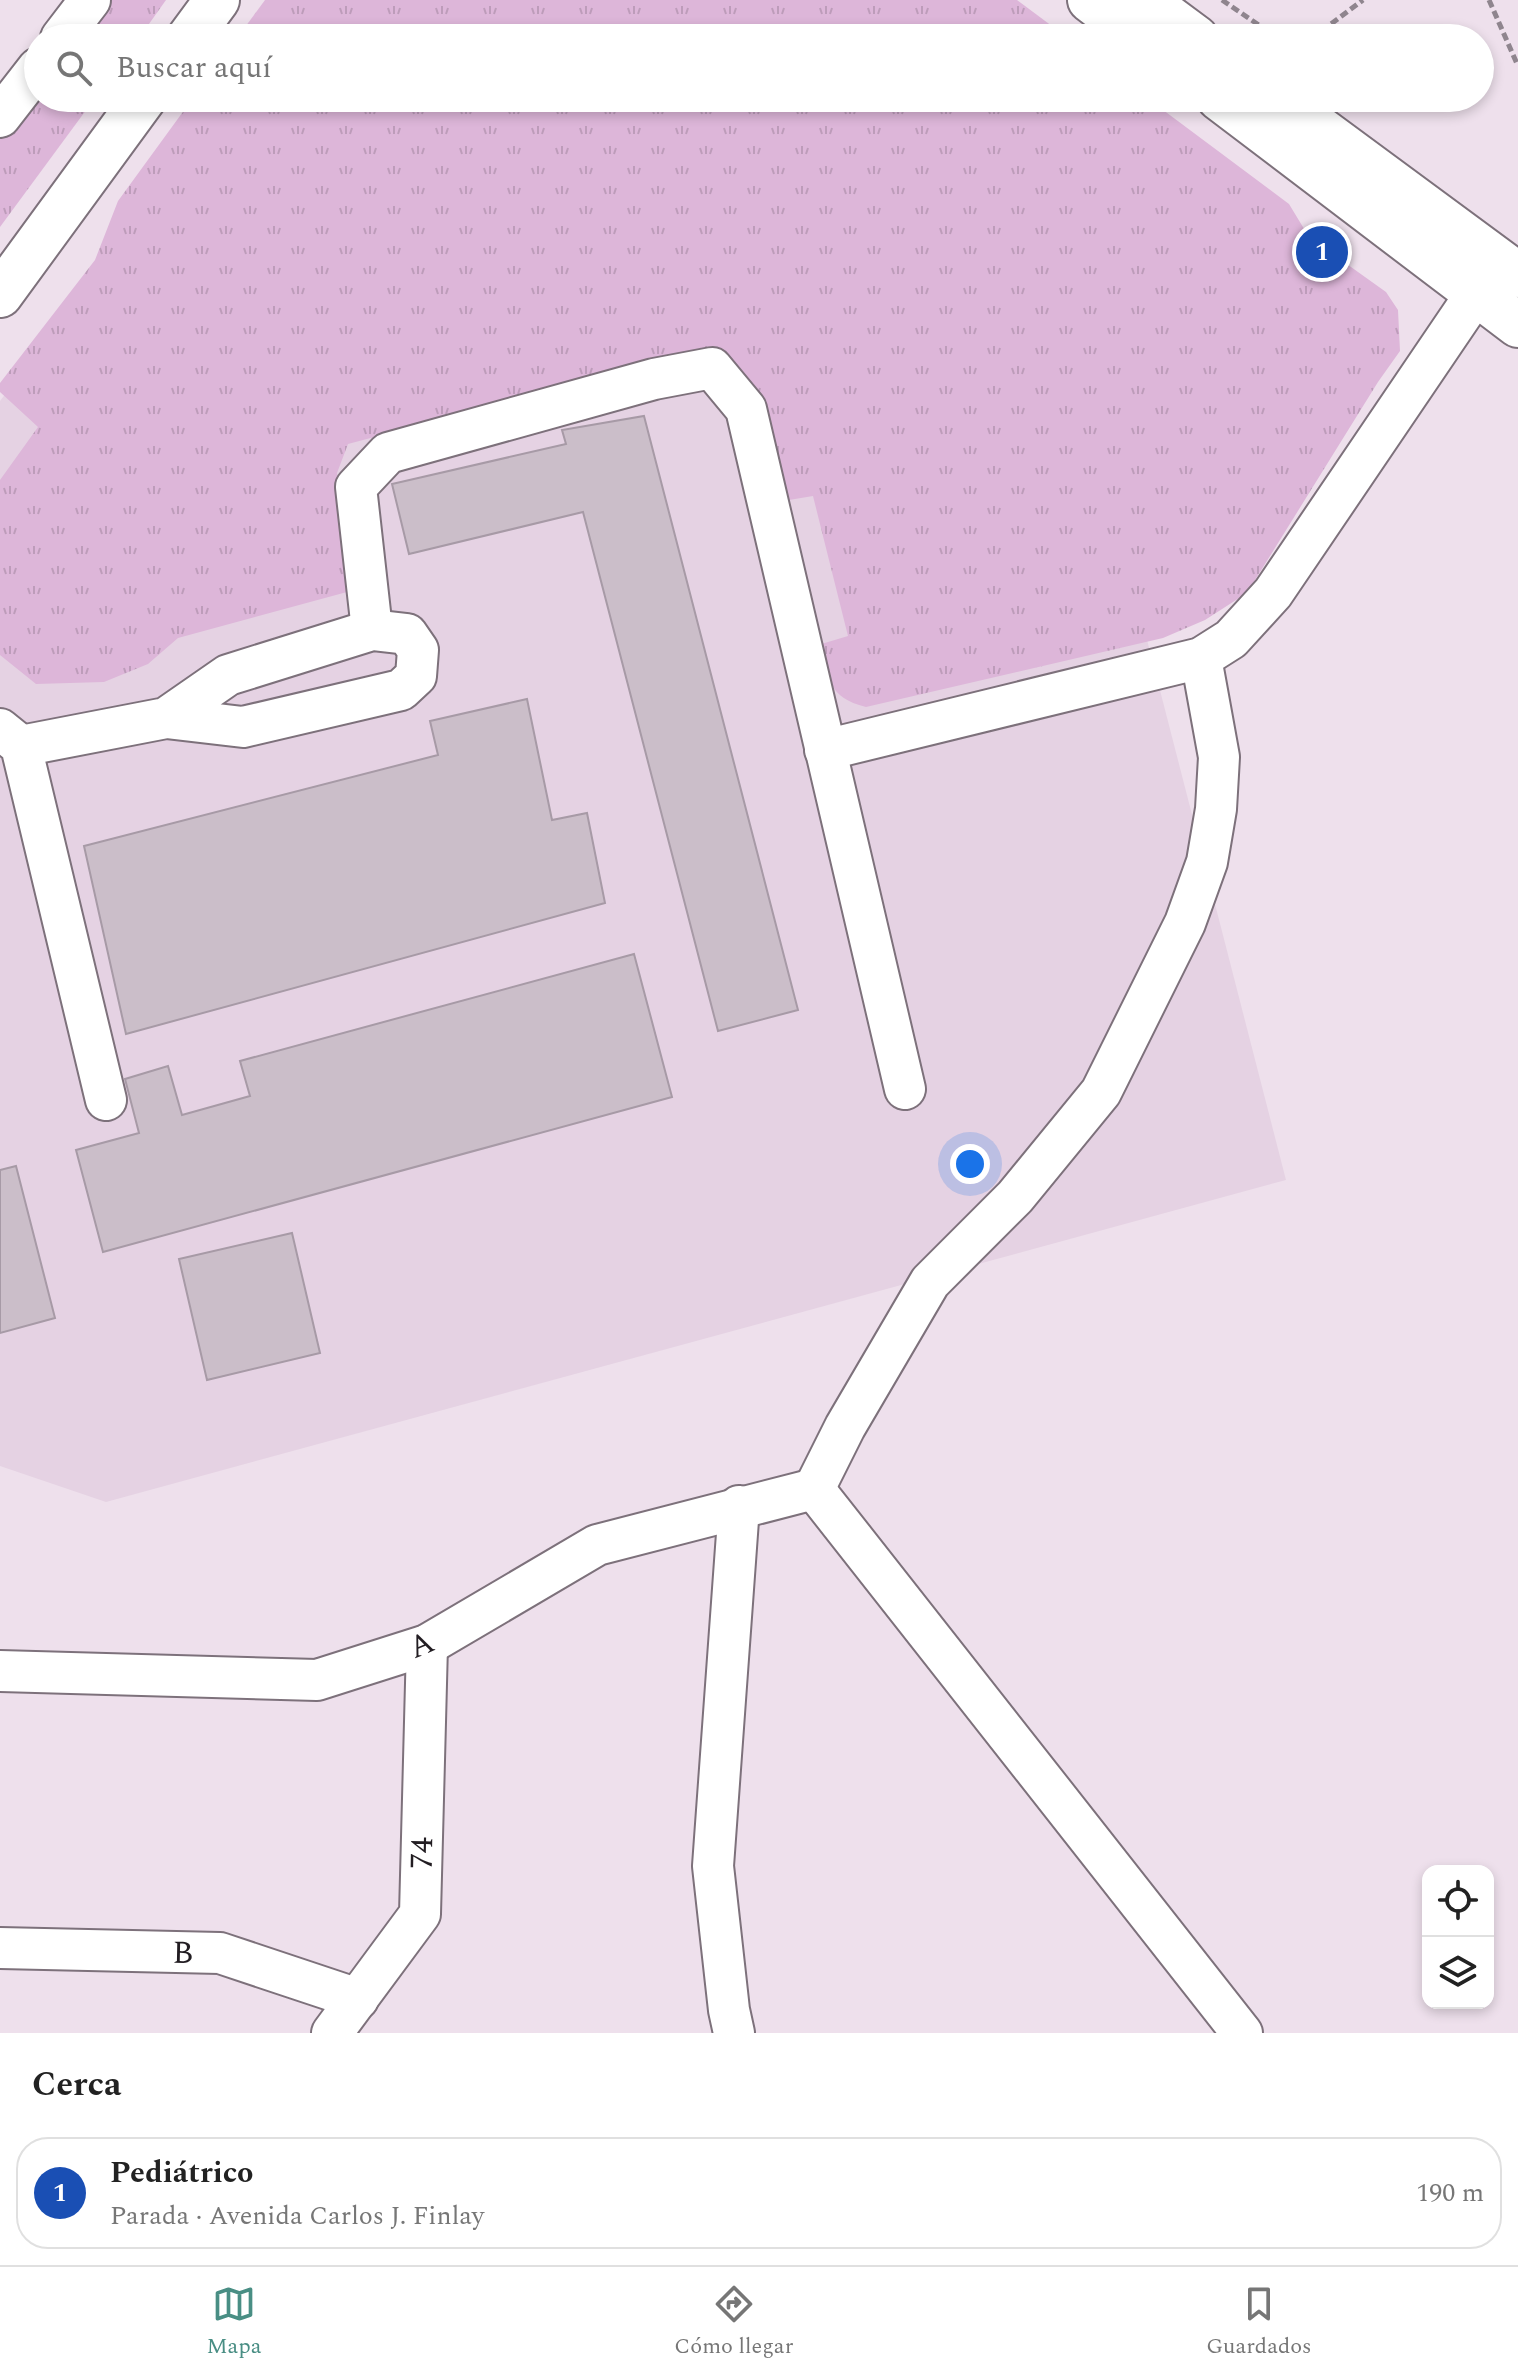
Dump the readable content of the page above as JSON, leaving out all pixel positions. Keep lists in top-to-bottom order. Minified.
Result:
{"streets":{"street":["A","74","B"]},"crossings":[["A","74"],["74","B"]],"page":{"search":"Buscar aquí","pins":"1","heading":"Cerca","list":[{"mark":"1","name":"Pediátrico","note":"Parada · Avenida Carlos J. Finlay","value":"190 m"}],"nav":["Mapa","Cómo llegar","Guardados"]}}
